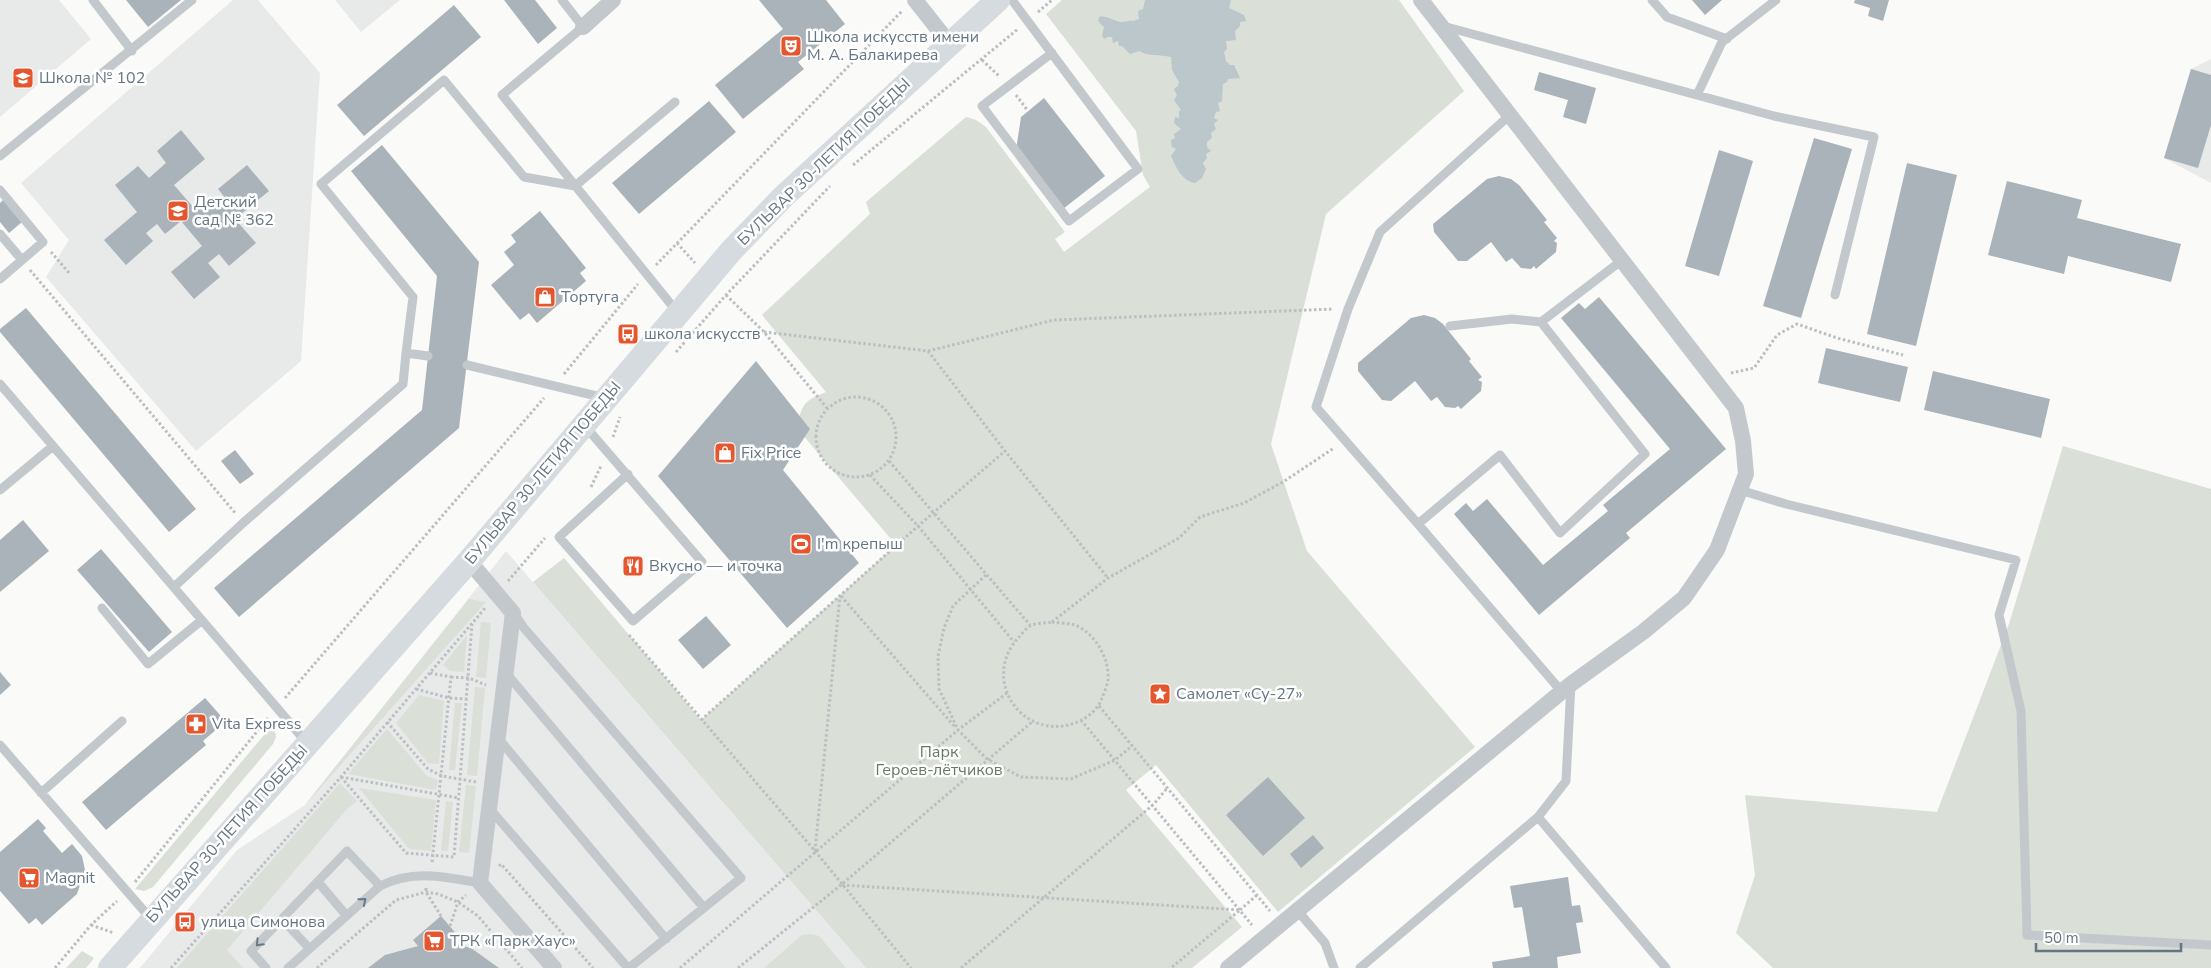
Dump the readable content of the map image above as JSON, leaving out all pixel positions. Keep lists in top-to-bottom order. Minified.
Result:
{"streets":{"main road":["БУЛЬВАР 30-ЛЕТИЯ ПОБЕДЫ"]},"parks":["Парк Героев-лётчиков"],"places":{"theatre":["Школа искусств имени М. А. Балакирева"],"school or university":["Школа № 102","Детский сад № 362"],"shop":["Тортуга","Fix Price"],"bus stop":["школа искусств","улица Симонова"],"sports":["I'm крепыш"],"restaurant":["Вкусно — и точка"],"place":["Самолет «Су-27»"],"pharmacy":["Vita Express"],"supermarket":["Magnit","ТРК «Парк Хаус»"]},"scale_bar":"50 m"}
